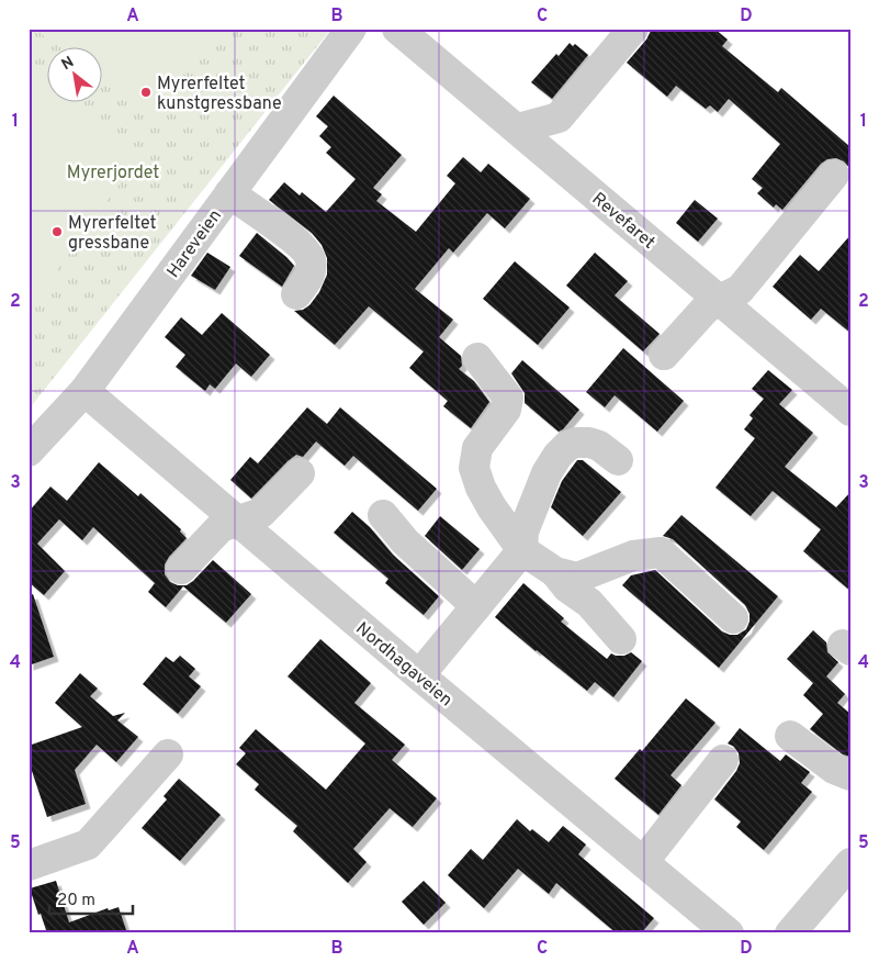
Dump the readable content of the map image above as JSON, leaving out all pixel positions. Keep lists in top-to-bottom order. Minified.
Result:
{"streets":{"street":["Revefaret","Hareveien","Nordhagaveien"]},"crossings":[["Hareveien","Nordhagaveien"]],"parks":["Myrerjordet"],"places":["Myrerfeltet kunstgressbane","Myrerfeltet gressbane"],"scale_bar":"20 m","north":"top left","grid":{"columns":["A","B","C","D"],"rows":["1","2","3","4","5"]}}
